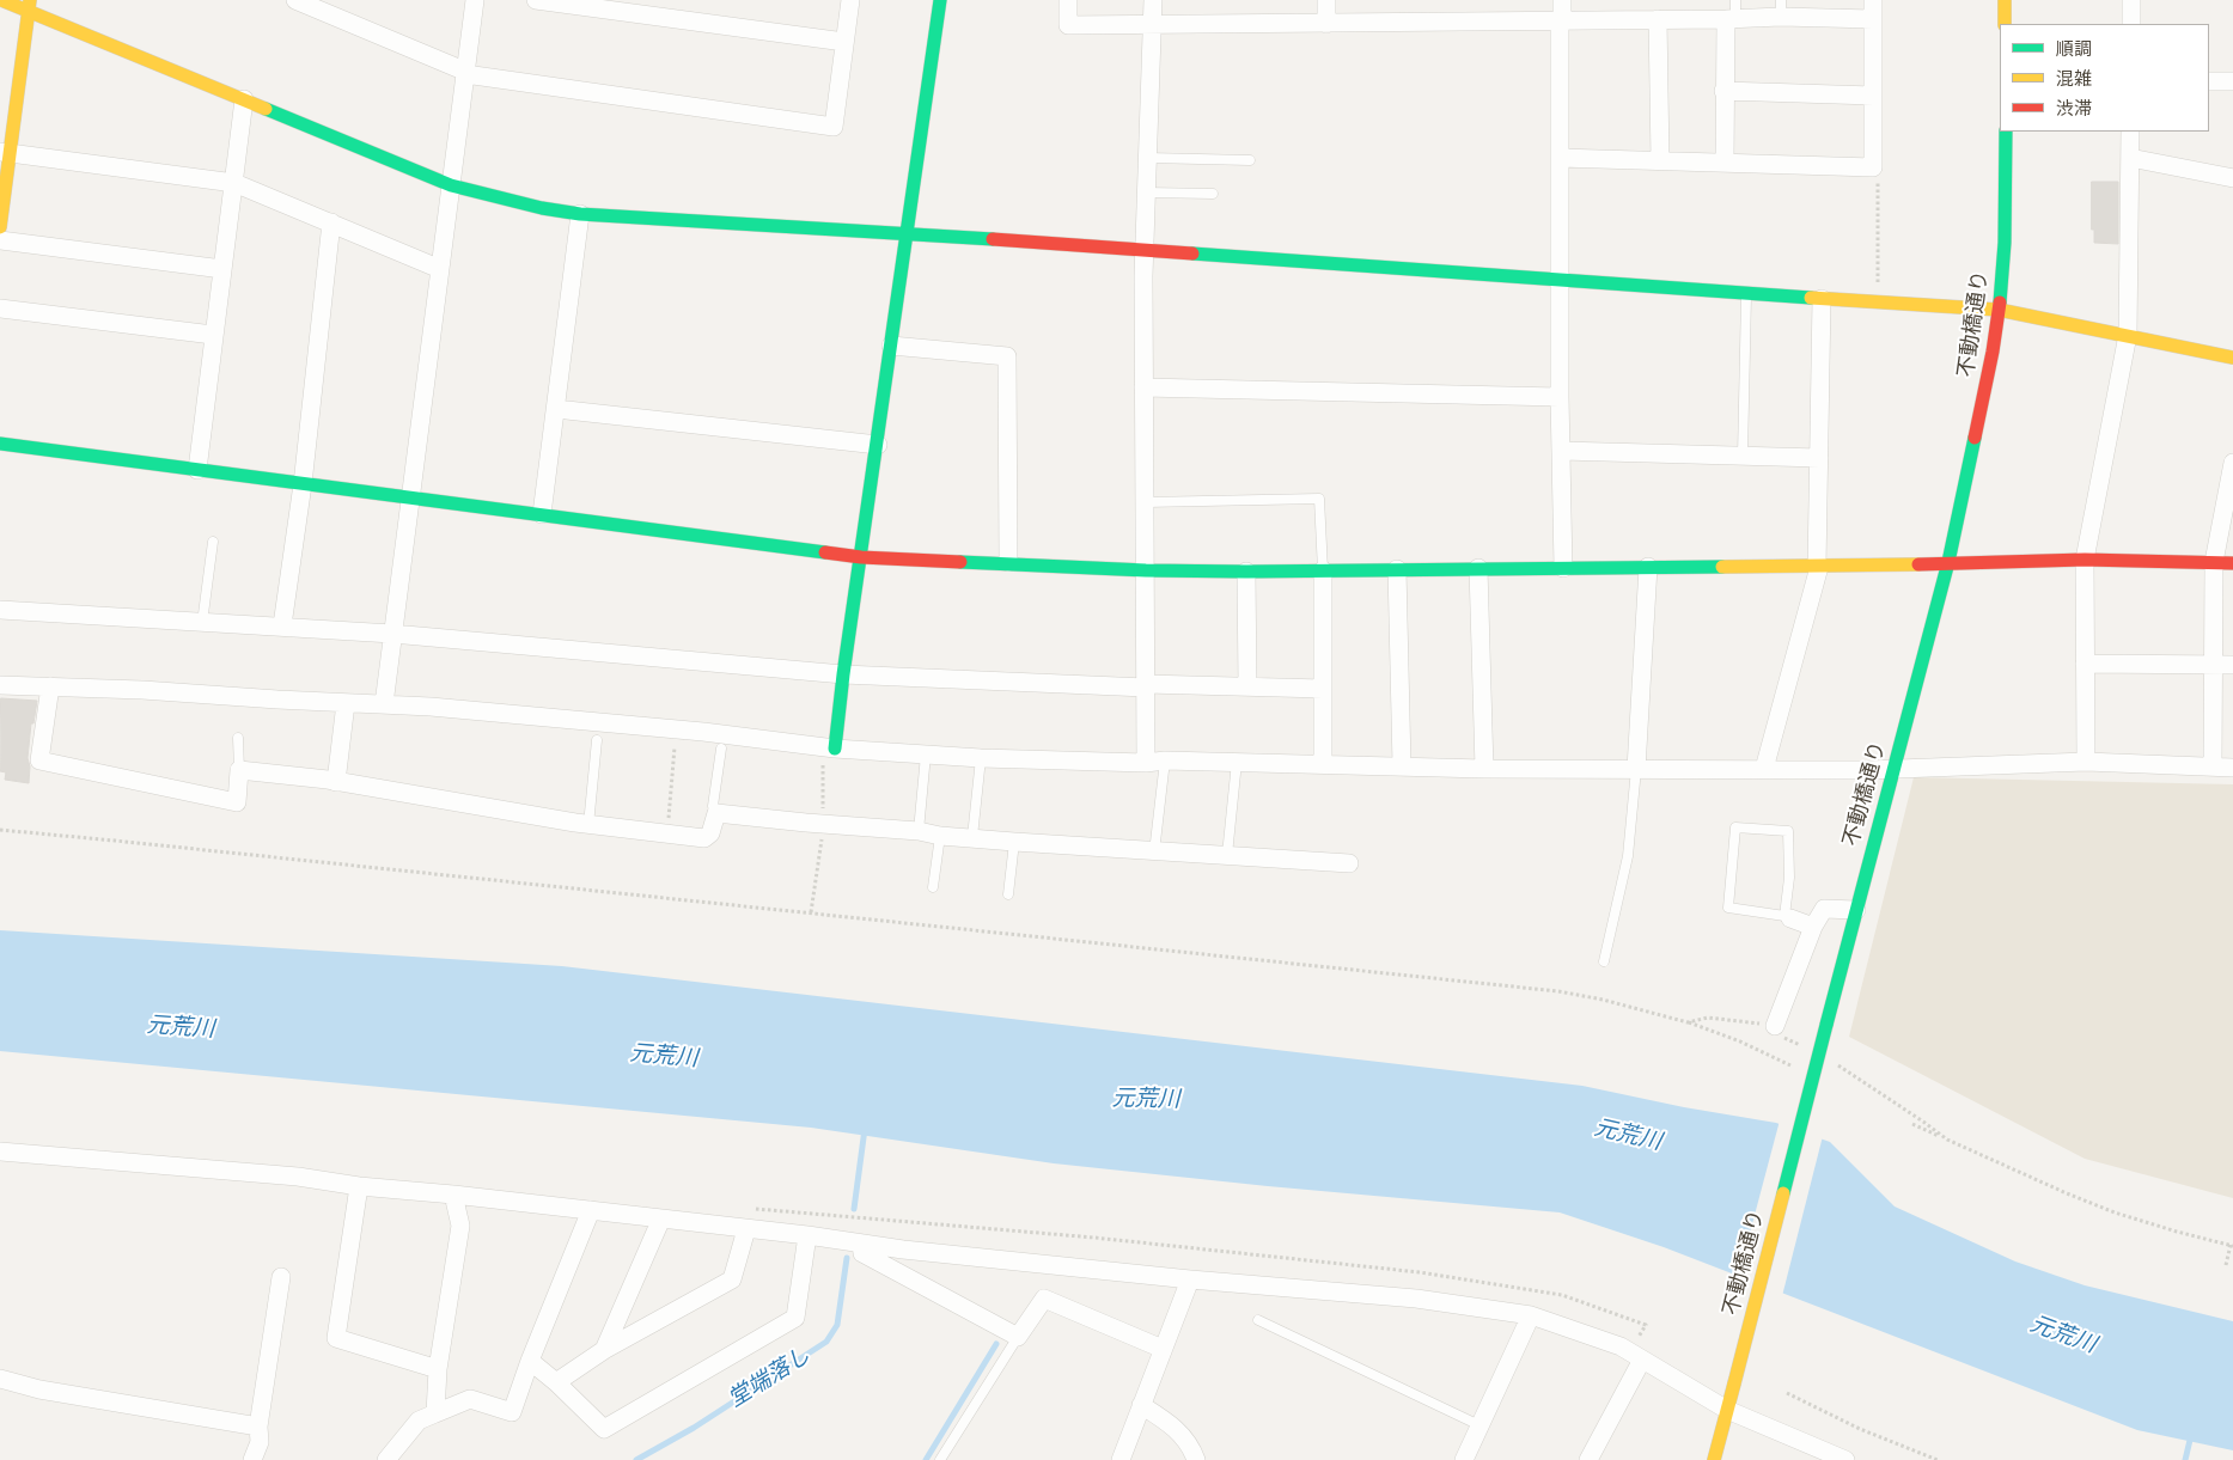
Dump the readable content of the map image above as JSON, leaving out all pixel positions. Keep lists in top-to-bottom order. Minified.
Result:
{"streets":{"street":["不動橋通り"]},"water":["元荒川","堂端落し"],"legend":["順調","混雑","渋滞"]}
